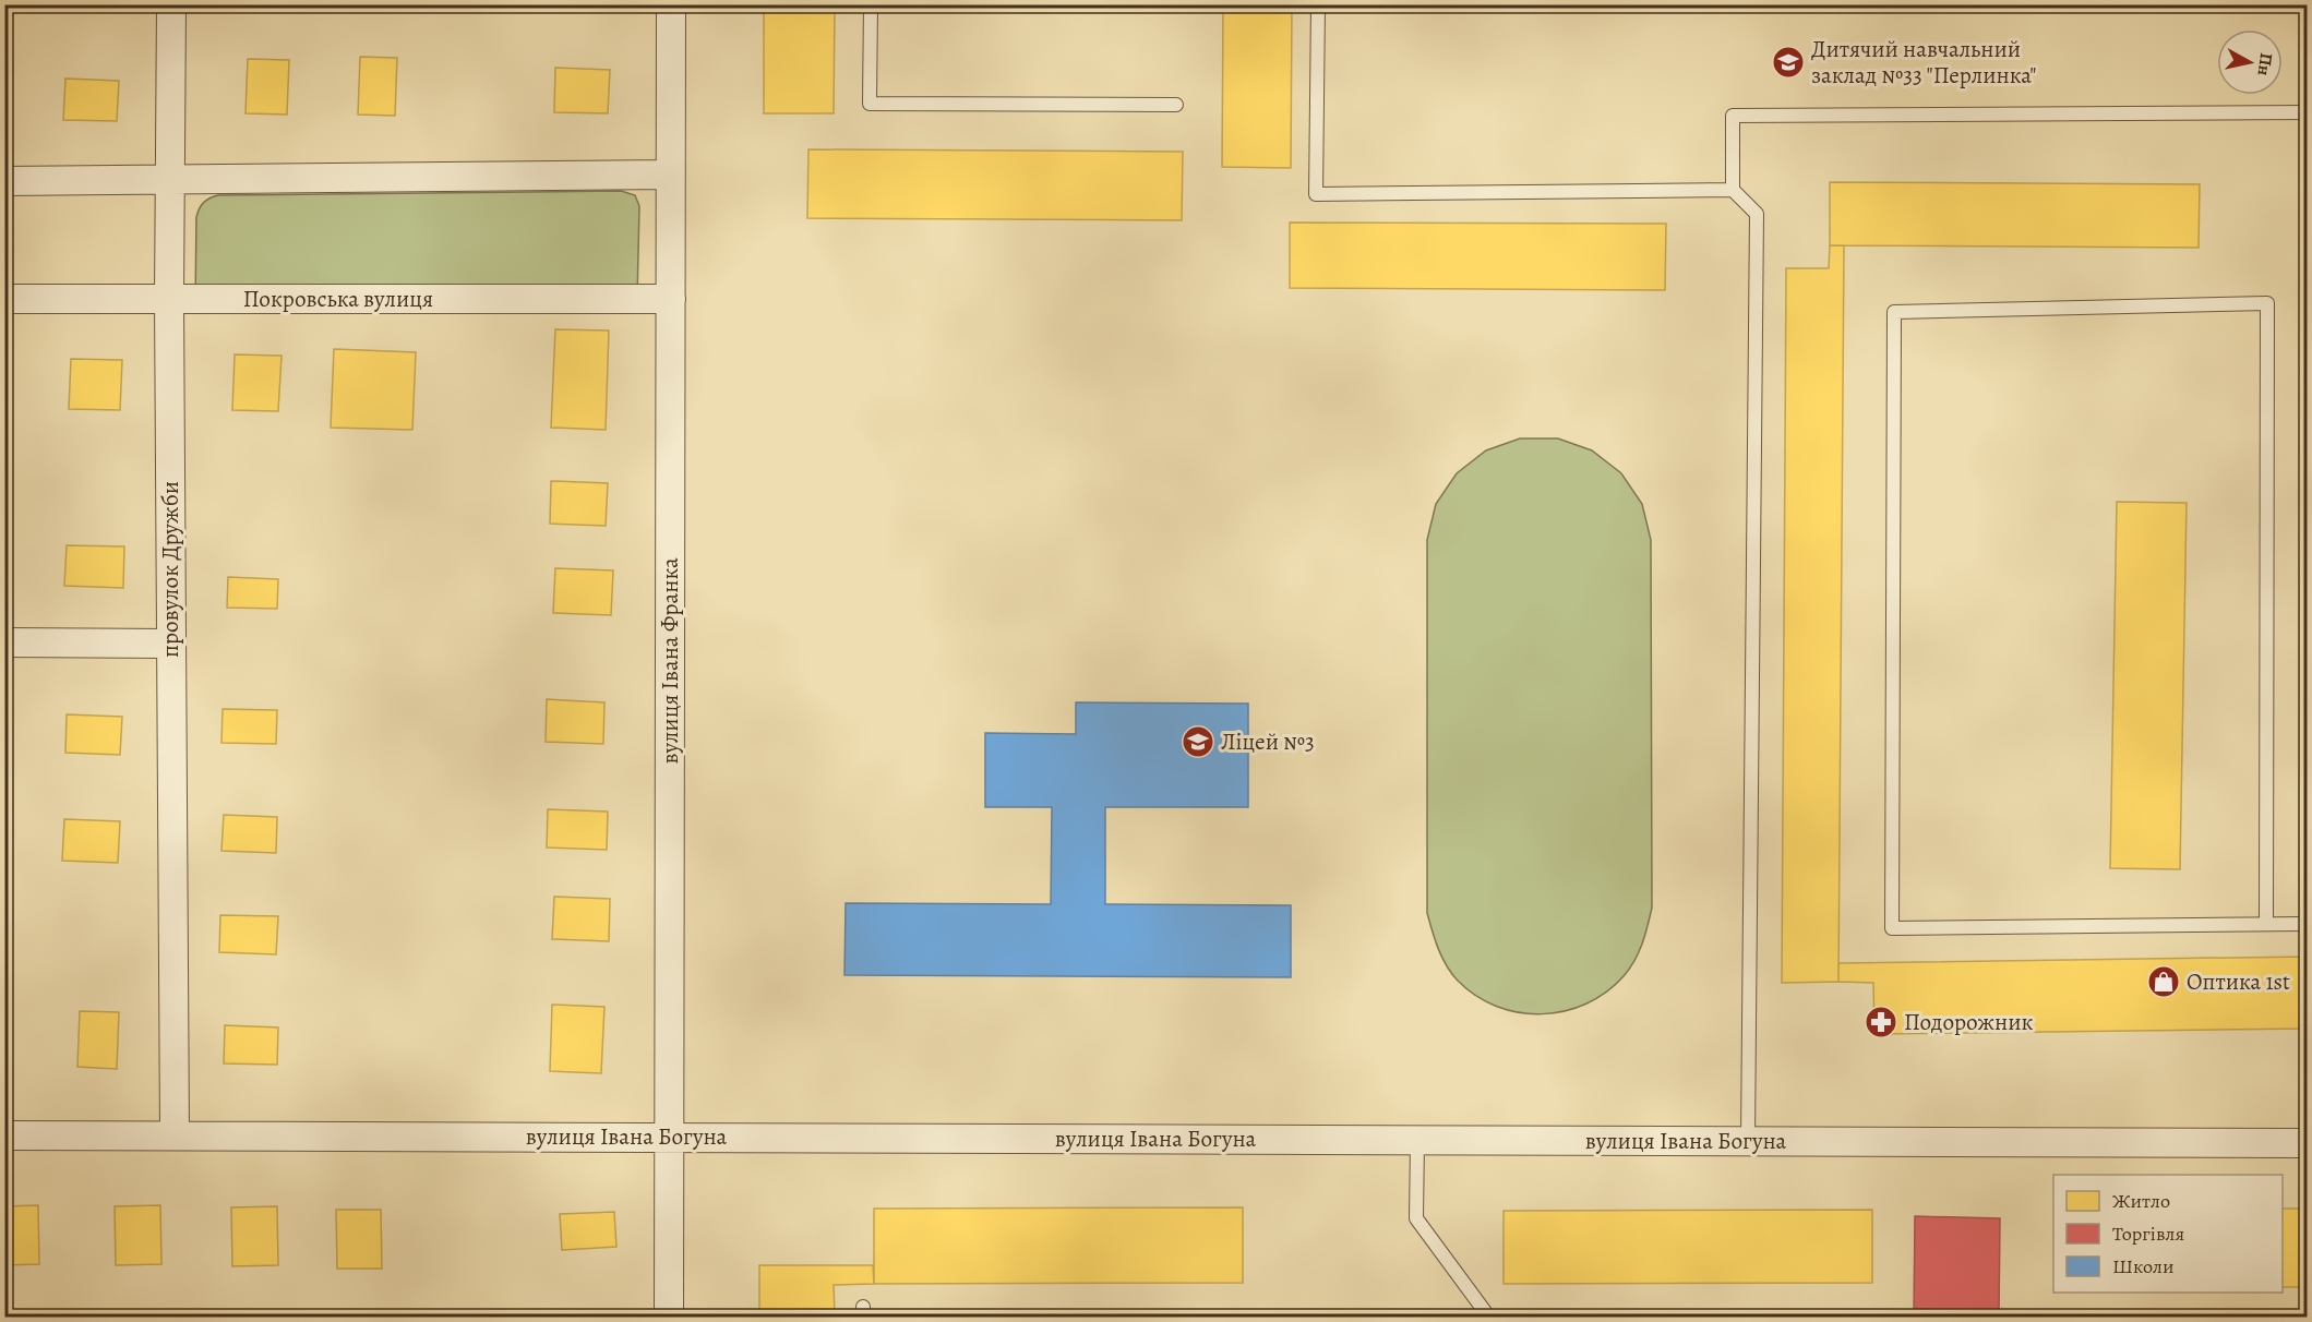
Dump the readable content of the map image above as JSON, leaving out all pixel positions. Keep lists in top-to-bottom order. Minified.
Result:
{"streets":{"street":["Покровська вулиця","провулок Дружби","вулиця Івана Франка","вулиця Івана Богуна"]},"crossings":[["Покровська вулиця","провулок Дружби"],["Покровська вулиця","вулиця Івана Франка"],["провулок Дружби","вулиця Івана Богуна"],["вулиця Івана Франка","вулиця Івана Богуна"]],"places":{"school or university":["Дитячий навчальний заклад №33 \"Перлинка\"","Ліцей №3"],"shop":["Оптика 1st"],"pharmacy":["Подорожник"]},"legend":["Житло","Торгівля","Школи"],"north":"right"}
